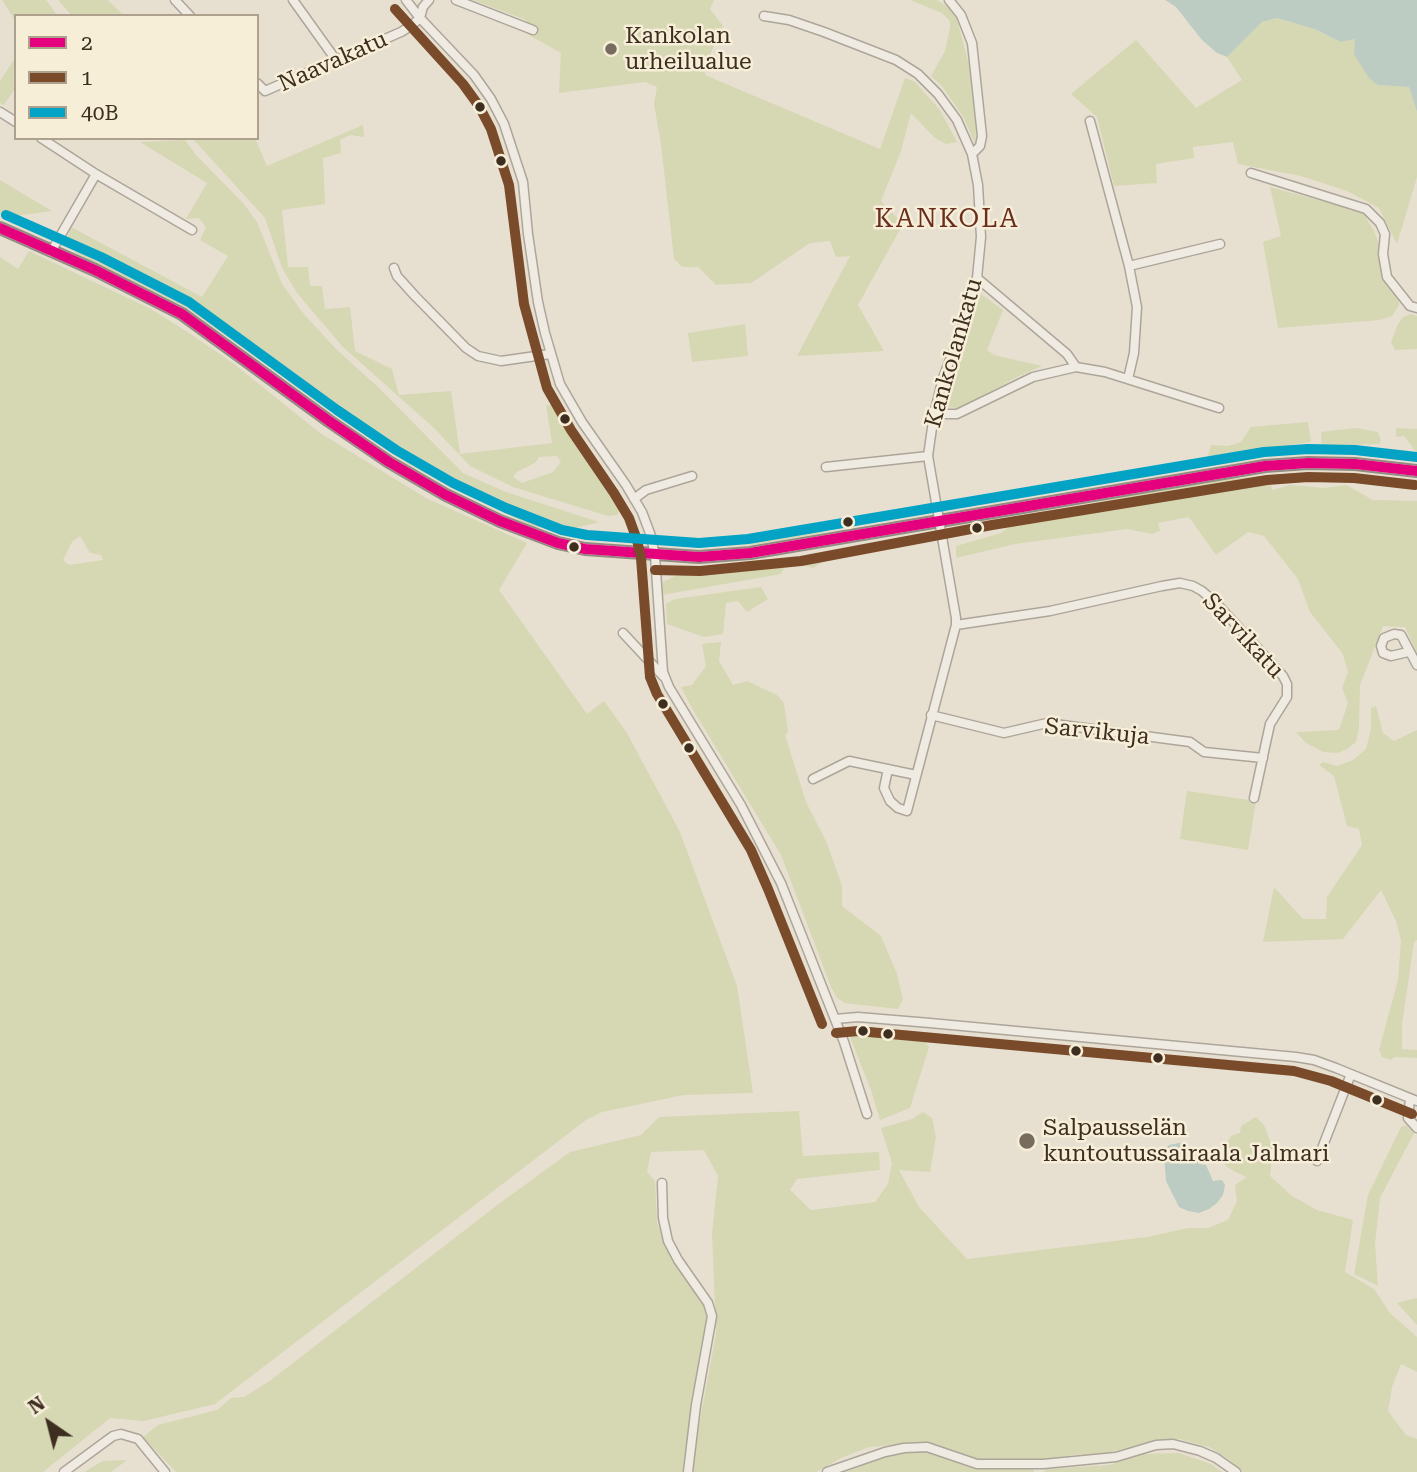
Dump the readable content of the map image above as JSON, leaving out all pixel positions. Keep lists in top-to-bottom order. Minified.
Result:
{"streets":{"street":["Naavakatu","Kankolankatu","Sarvikatu","Sarvikuja"]},"crossings":[["Sarvikatu","Sarvikuja"]],"districts":["KANKOLA"],"places":["Kankolan urheilualue","Salpausselän kuntoutussairaala Jalmari"],"lines":["transit line 1","transit line 40B","transit line 2"],"legend":["2","1","40B"],"north":"top left"}
